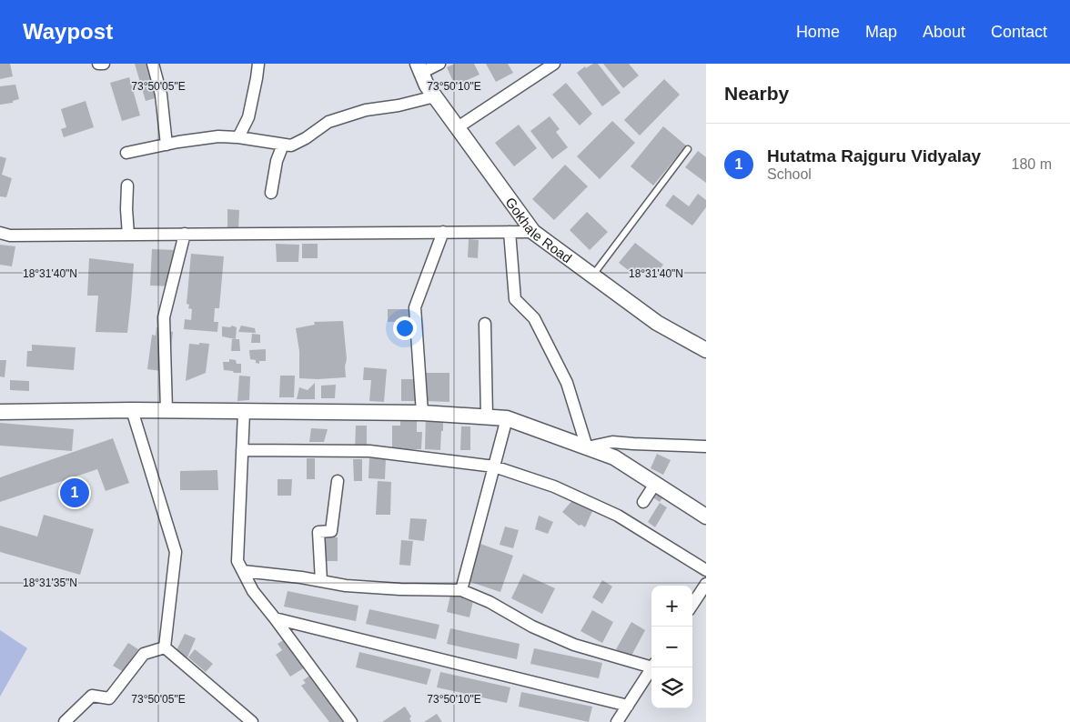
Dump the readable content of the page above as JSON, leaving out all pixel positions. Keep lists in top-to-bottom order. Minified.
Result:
{"streets":{"street":["Gokhale Road"]},"page":{"header":"Waypost","nav":["Home","Map","About","Contact"],"heading":"Nearby","list":[{"mark":"1","name":"Hutatma Rajguru Vidyalay","note":"School","value":"180 m"}],"pins":"1","map_buttons":["+","−"]},"coordinates":["73°50'05\"E","73°50'10\"E","18°31'40\"N","18°31'35\"N"]}
